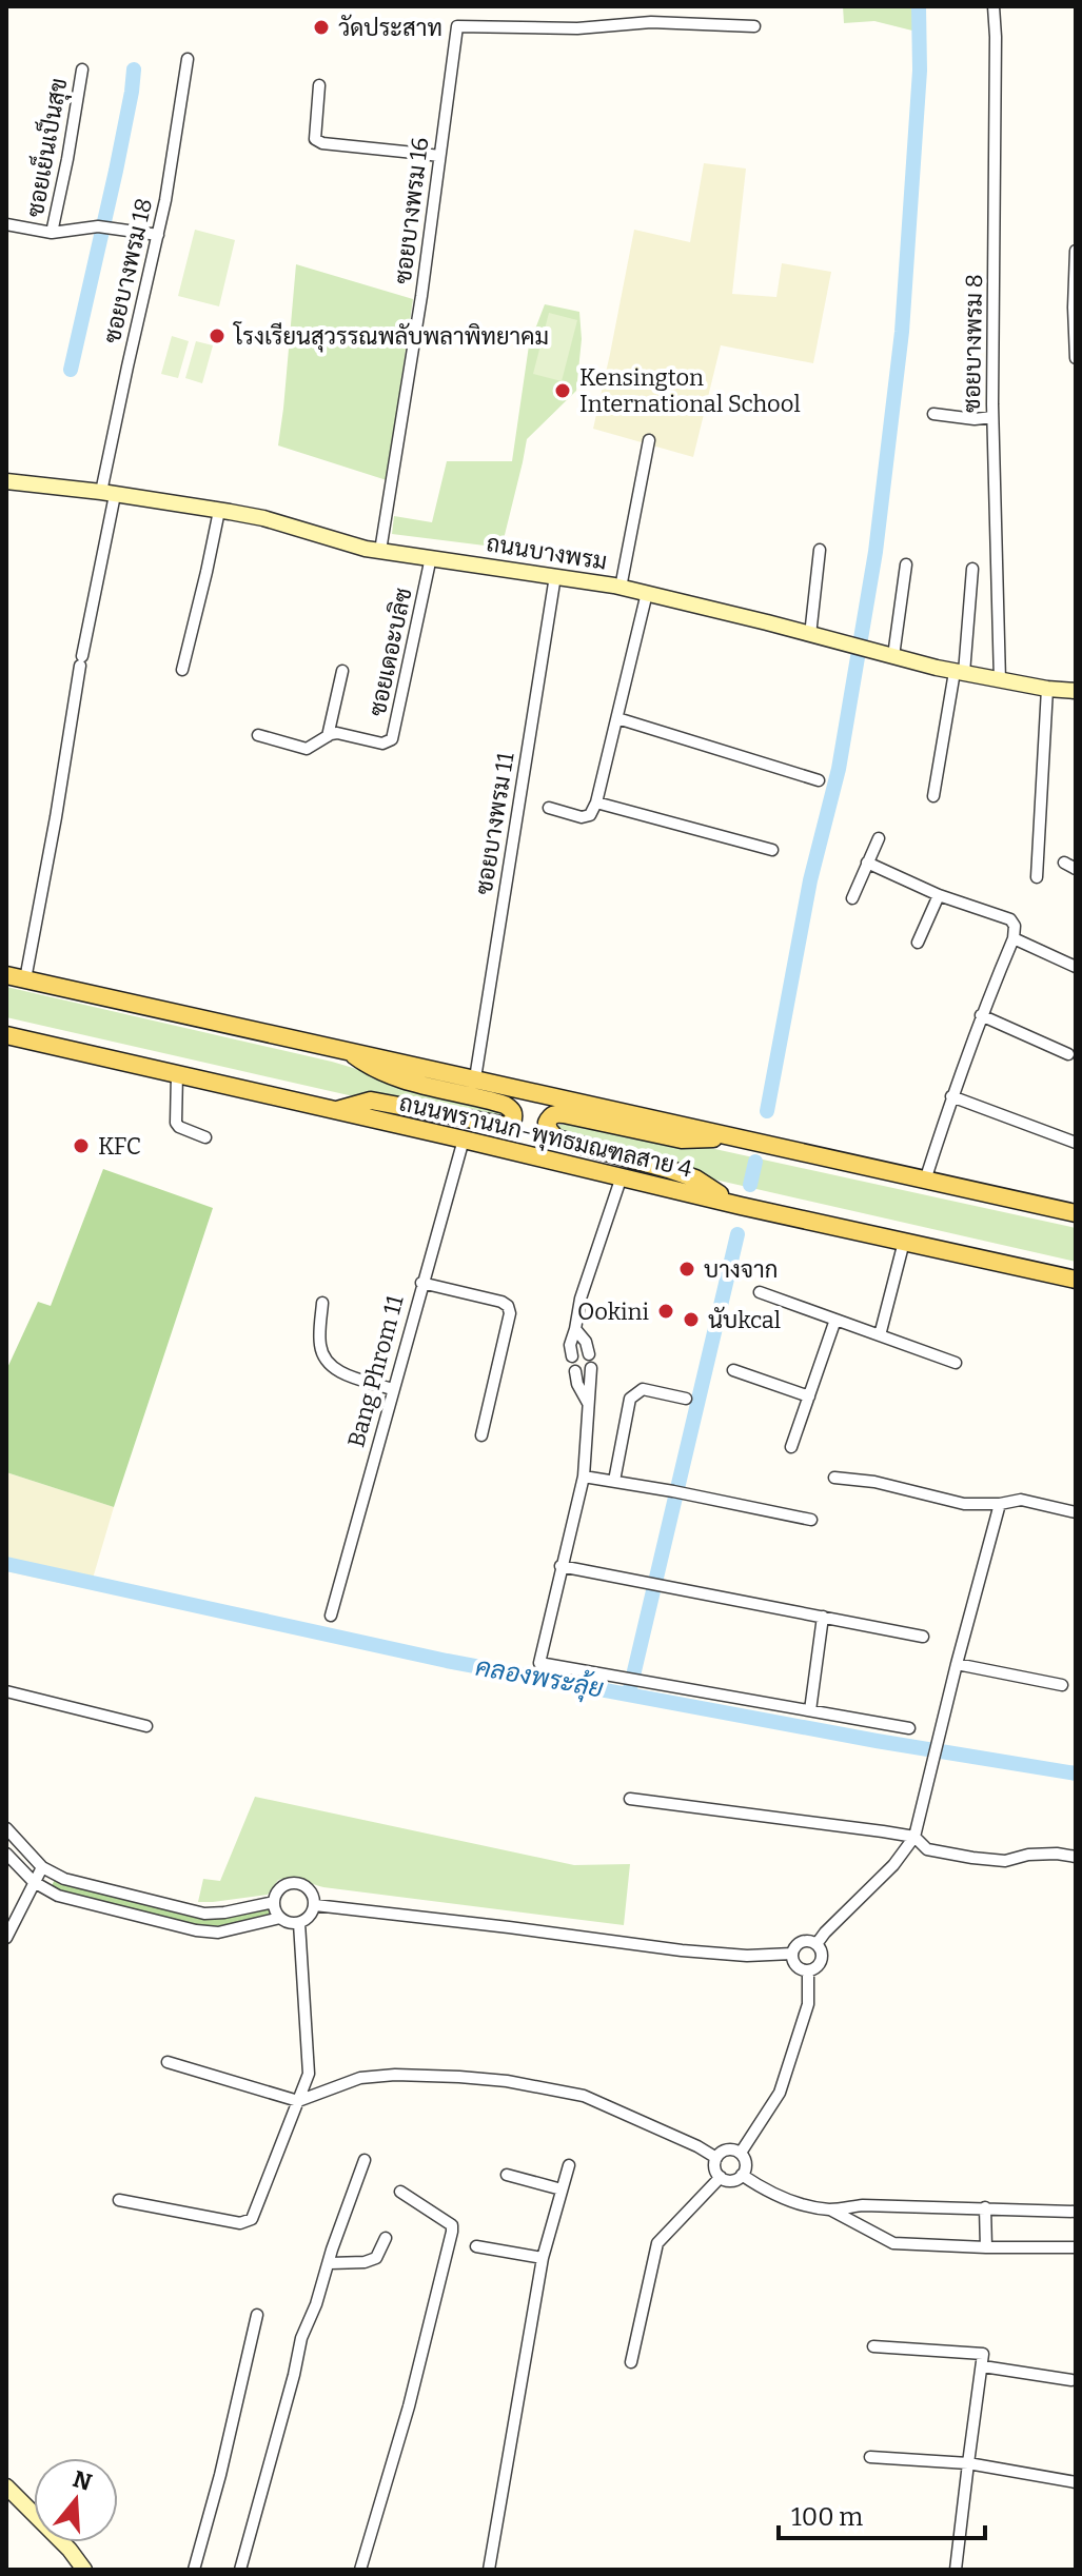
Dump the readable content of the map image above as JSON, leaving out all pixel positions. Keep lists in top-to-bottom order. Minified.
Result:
{"streets":{"main road":["ถนนพรานนก-พุทธมณฑลสาย 4"],"street":["ซอยเย็นเป็นสุข","ซอยบางพรม 16","ซอยบางพรม 18","ซอยบางพรม 8","ถนนบางพรม","ซอยเดอะบลิซ","ซอยบางพรม 11","Bang Phrom 11"]},"crossings":[["ซอยบางพรม 16","ถนนบางพรม"],["ซอยบางพรม 18","ถนนบางพรม"],["ซอยบางพรม 18","ถนนพรานนก-พุทธมณฑลสาย 4"],["ซอยบางพรม 8","ถนนบางพรม"],["ถนนบางพรม","ซอยเดอะบลิซ"],["ถนนบางพรม","ซอยบางพรม 11"],["ซอยบางพรม 11","ถนนพรานนก-พุทธมณฑลสาย 4"],["ถนนพรานนก-พุทธมณฑลสาย 4","Bang Phrom 11"]],"water":["คลองพระลุ้ย"],"places":["วัดประสาท","โรงเรียนสุวรรณพลับพลาพิทยาคม","Kensington International School","KFC","บางจาก","Ookini","นับkcal"],"scale_bar":"100 m","north":"top"}
